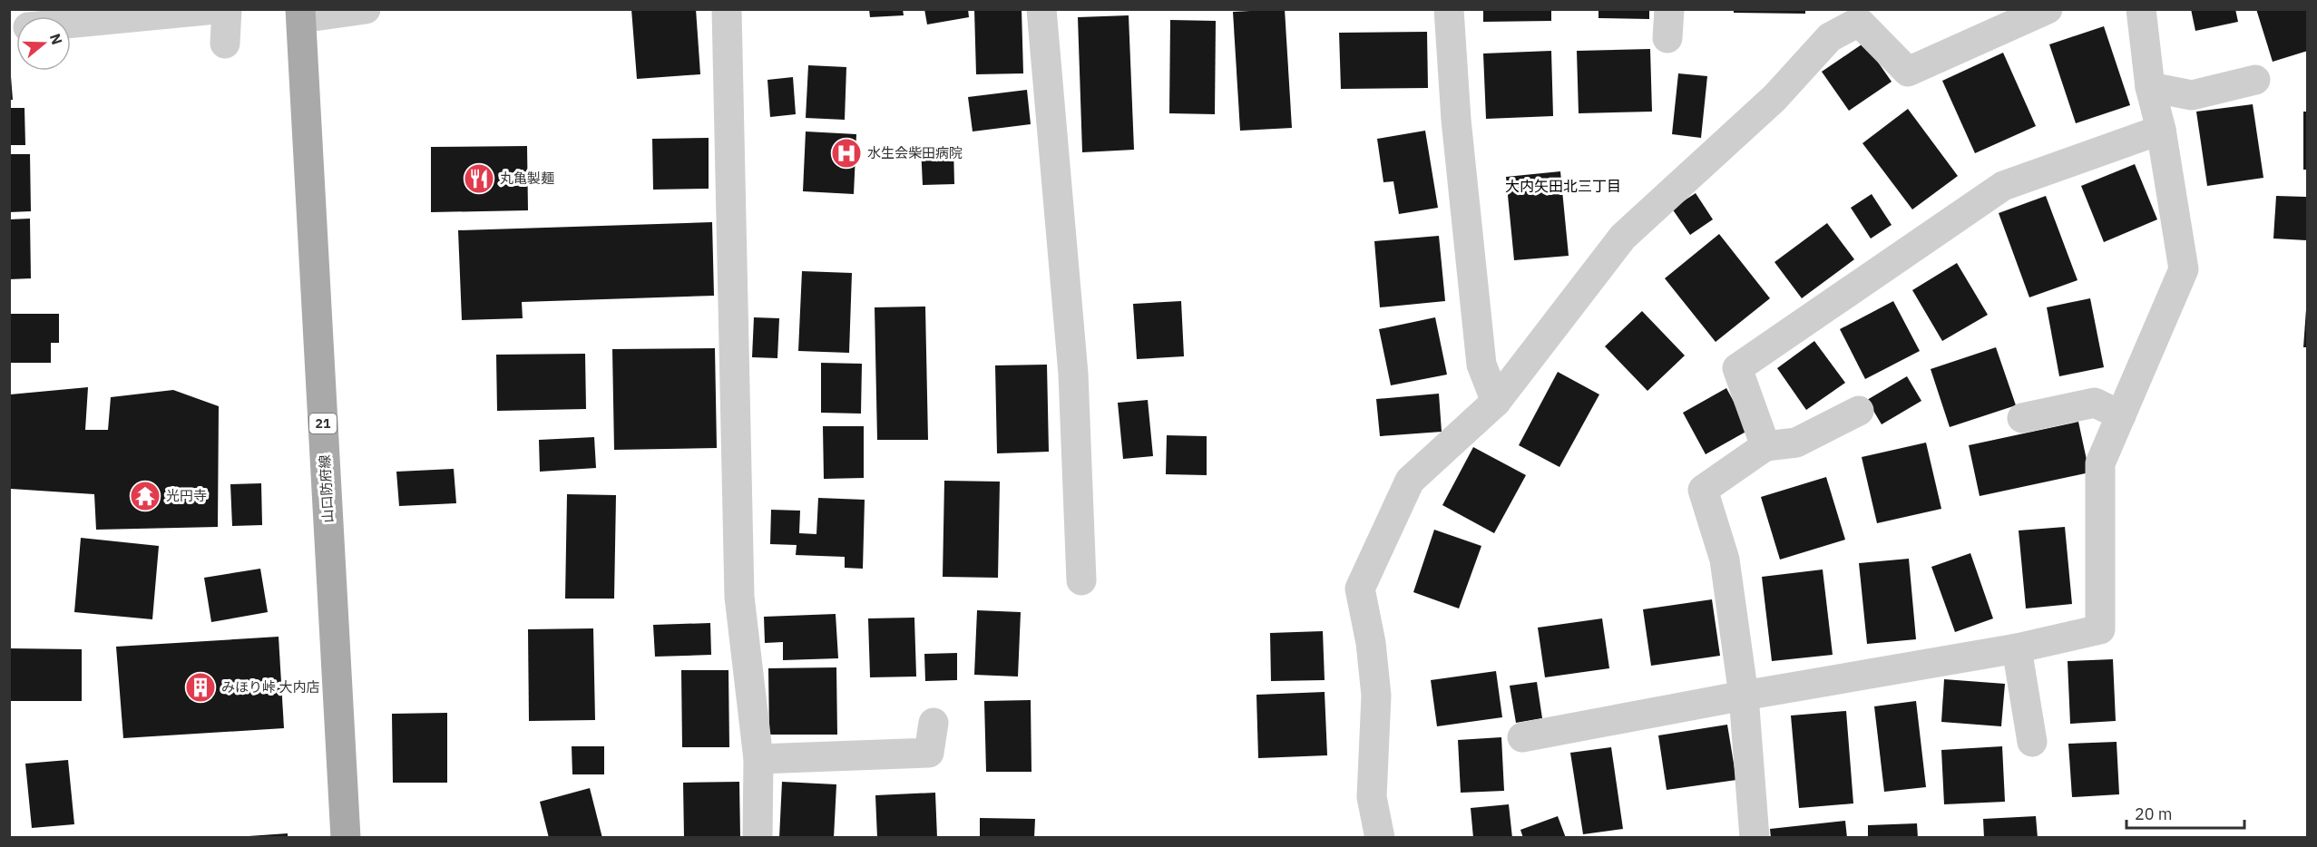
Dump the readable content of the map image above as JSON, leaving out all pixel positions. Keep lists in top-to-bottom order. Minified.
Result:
{"streets":{"main road":["21","山口防府線"]},"districts":["大内矢田北三丁目"],"places":{"hospital":["水生会柴田病院"],"restaurant":["丸亀製麺"],"temple":["光円寺"],"building":["みほり峠 大内店"]},"scale_bar":"20 m","north":"right"}
